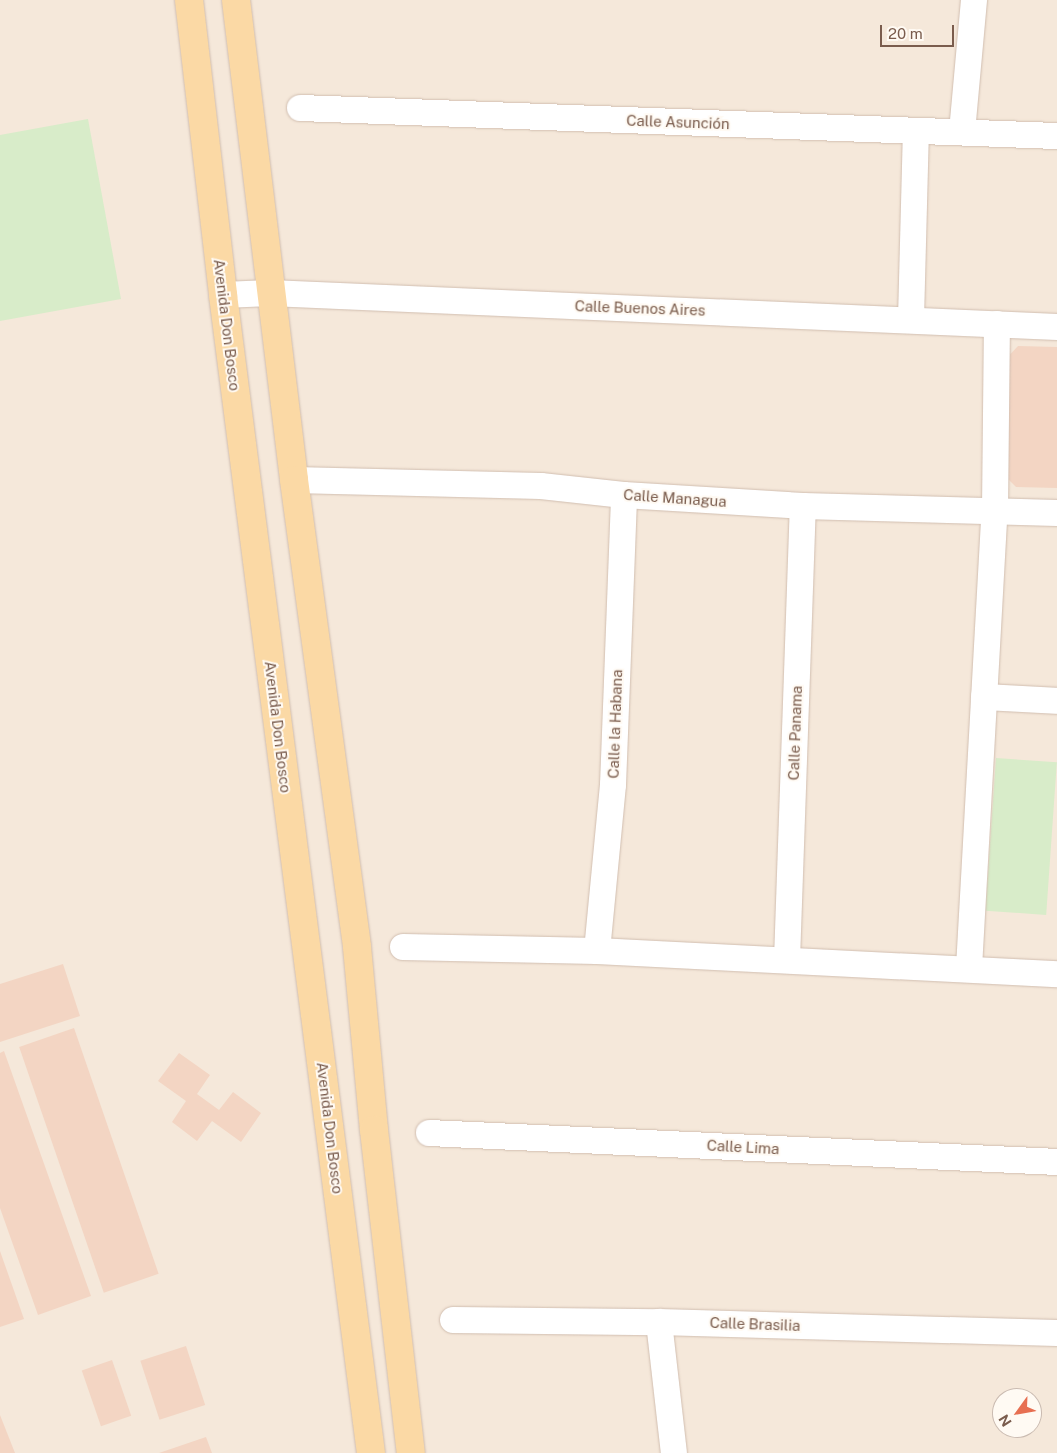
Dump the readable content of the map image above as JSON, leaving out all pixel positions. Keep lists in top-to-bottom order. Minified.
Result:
{"streets":{"main road":["Avenida Don Bosco"],"street":["Calle Asunción","Calle Buenos Aires","Calle Managua","Calle la Habana","Calle Panama","Calle Lima","Calle Brasilia"]},"crossings":[["Calle Buenos Aires","Avenida Don Bosco"],["Calle Managua","Calle la Habana"],["Calle Managua","Calle Panama"]],"scale_bar":"20 m","north":"bottom left"}
